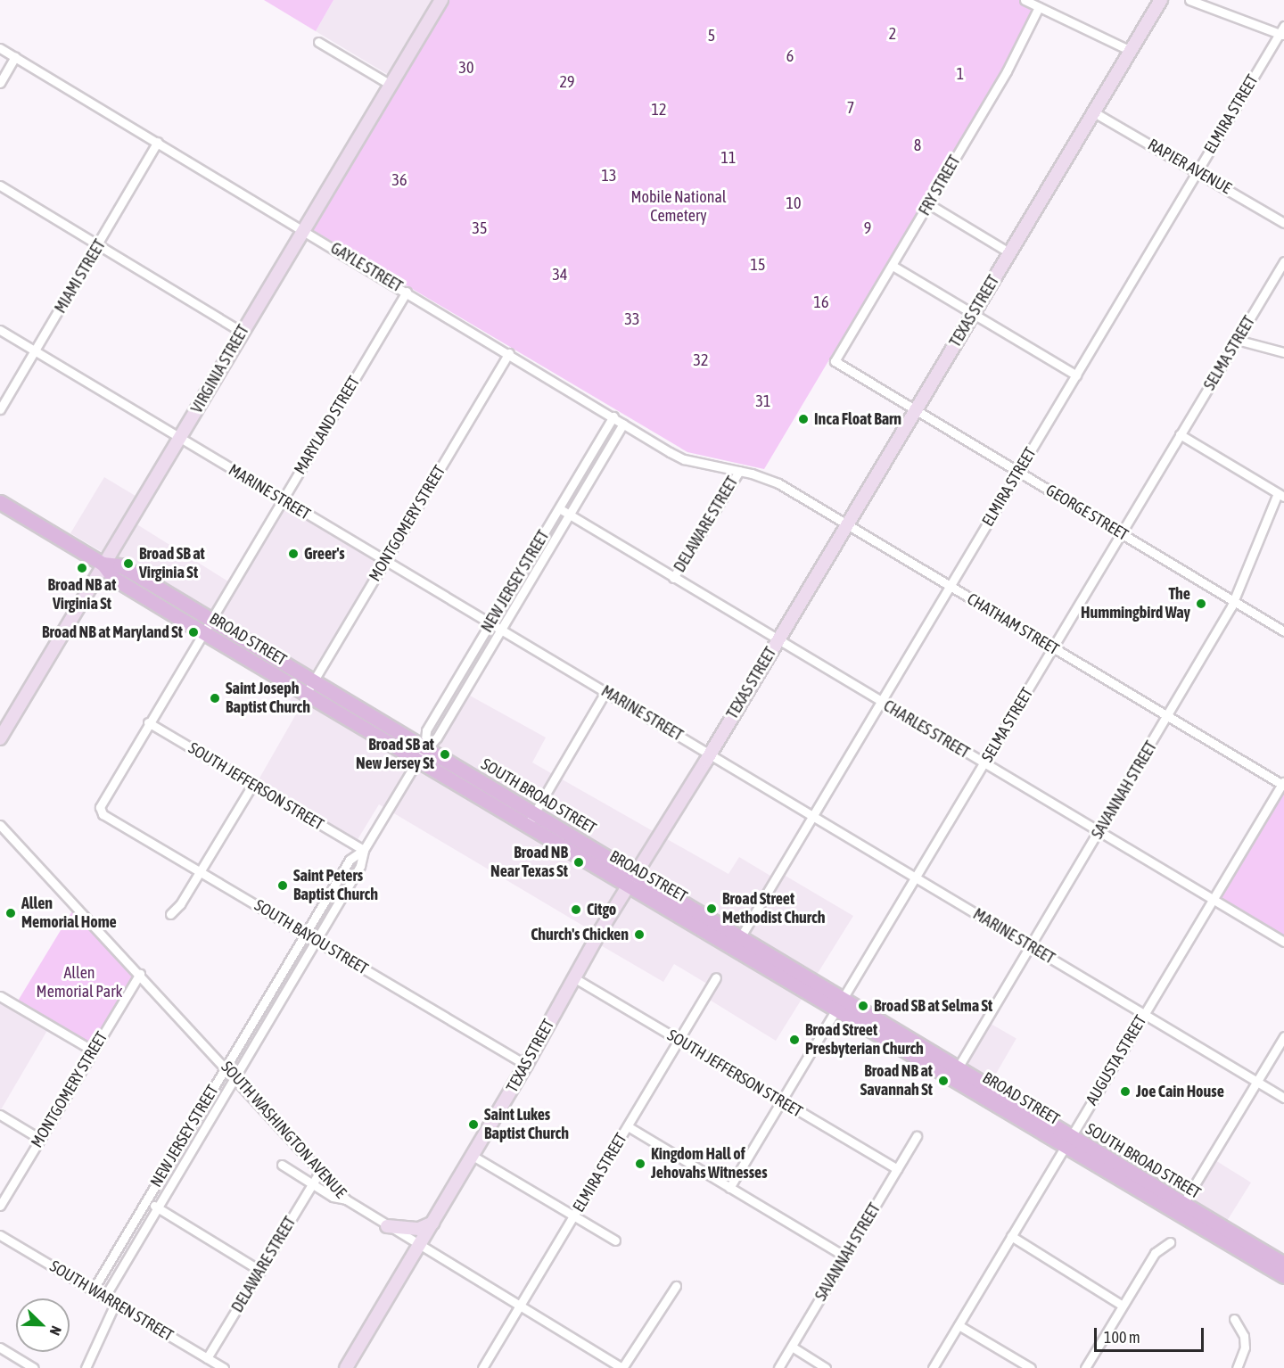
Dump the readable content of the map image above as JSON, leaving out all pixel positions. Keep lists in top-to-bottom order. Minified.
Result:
{"streets":{"main road":["BROAD STREET","SOUTH BROAD STREET"],"street":["ELMIRA STREET","RAPIER AVENUE","FRY STREET","GAYLE STREET","MIAMI STREET","TEXAS STREET","SELMA STREET","VIRGINIA STREET","MARYLAND STREET","MARINE STREET","GEORGE STREET","MONTGOMERY STREET","DELAWARE STREET","NEW JERSEY STREET","CHATHAM STREET","CHARLES STREET","SOUTH JEFFERSON STREET","SAVANNAH STREET","SOUTH BAYOU STREET","AUGUSTA STREET","SOUTH WASHINGTON AVENUE","SOUTH WARREN STREET"]},"crossings":[["ELMIRA STREET","RAPIER AVENUE"],["ELMIRA STREET","MARINE STREET"],["ELMIRA STREET","GEORGE STREET"],["ELMIRA STREET","CHATHAM STREET"],["ELMIRA STREET","BROAD STREET"],["ELMIRA STREET","CHARLES STREET"],["ELMIRA STREET","SOUTH JEFFERSON STREET"],["ELMIRA STREET","SOUTH WASHINGTON AVENUE"],["RAPIER AVENUE","TEXAS STREET"],["FRY STREET","GEORGE STREET"],["GAYLE STREET","MIAMI STREET"],["GAYLE STREET","VIRGINIA STREET"],["GAYLE STREET","MARYLAND STREET"],["GAYLE STREET","MONTGOMERY STREET"],["GAYLE STREET","DELAWARE STREET"],["GAYLE STREET","NEW JERSEY STREET"],["GAYLE STREET","CHATHAM STREET"],["MIAMI STREET","MARINE STREET"],["TEXAS STREET","MARINE STREET"],["TEXAS STREET","GEORGE STREET"],["TEXAS STREET","CHATHAM STREET"],["TEXAS STREET","BROAD STREET"],["TEXAS STREET","CHARLES STREET"],["TEXAS STREET","SOUTH JEFFERSON STREET"],["TEXAS STREET","SOUTH BROAD STREET"],["TEXAS STREET","SOUTH BAYOU STREET"],["TEXAS STREET","SOUTH WASHINGTON AVENUE"],["SELMA STREET","MARINE STREET"],["SELMA STREET","GEORGE STREET"],["SELMA STREET","CHATHAM STREET"],["SELMA STREET","BROAD STREET"],["SELMA STREET","CHARLES STREET"],["SELMA STREET","SOUTH JEFFERSON STREET"],["VIRGINIA STREET","MARINE STREET"],["VIRGINIA STREET","BROAD STREET"],["VIRGINIA STREET","SOUTH BROAD STREET"],["MARYLAND STREET","MARINE STREET"],["MARYLAND STREET","BROAD STREET"],["MARYLAND STREET","SOUTH JEFFERSON STREET"],["MARYLAND STREET","SOUTH BROAD STREET"],["MARYLAND STREET","SOUTH BAYOU STREET"],["MARINE STREET","MONTGOMERY STREET"],["MARINE STREET","NEW JERSEY STREET"],["MARINE STREET","SAVANNAH STREET"],["MARINE STREET","AUGUSTA STREET"],["GEORGE STREET","SAVANNAH STREET"],["MONTGOMERY STREET","BROAD STREET"],["MONTGOMERY STREET","SOUTH BROAD STREET"],["MONTGOMERY STREET","SOUTH WASHINGTON AVENUE"],["DELAWARE STREET","CHATHAM STREET"],["DELAWARE STREET","CHARLES STREET"],["DELAWARE STREET","SOUTH WASHINGTON AVENUE"],["DELAWARE STREET","SOUTH WARREN STREET"],["NEW JERSEY STREET","BROAD STREET"],["NEW JERSEY STREET","CHARLES STREET"],["NEW JERSEY STREET","SOUTH JEFFERSON STREET"],["NEW JERSEY STREET","SOUTH BROAD STREET"],["NEW JERSEY STREET","SOUTH BAYOU STREET"],["NEW JERSEY STREET","SOUTH WASHINGTON AVENUE"],["NEW JERSEY STREET","SOUTH WARREN STREET"],["CHATHAM STREET","SAVANNAH STREET"],["CHATHAM STREET","AUGUSTA STREET"],["BROAD STREET","SAVANNAH STREET"],["BROAD STREET","SOUTH BROAD STREET"],["BROAD STREET","AUGUSTA STREET"],["CHARLES STREET","SAVANNAH STREET"],["CHARLES STREET","AUGUSTA STREET"],["SOUTH JEFFERSON STREET","SAVANNAH STREET"]],"parks":["2","5","6","30","1","29","7","12","8","11","13","36","Mobile National Cemetery","10","35","9","15","34","16","33","32","31","Allen Memorial Park"],"places":["Inca Float Barn","Greer's","Broad SB at Virginia St","Broad NB at Virginia St","The Hummingbird Way","Broad NB at Maryland St","Saint Joseph Baptist Church","Broad SB at New Jersey St","Broad NB Near Texas St","Saint Peters Baptist Church","Broad Street Methodist Church","Citgo","Allen Memorial Home","Church's Chicken","Broad SB at Selma St","Broad Street Presbyterian Church","Broad NB at Savannah St","Joe Cain House","Saint Lukes Baptist Church","Kingdom Hall of Jehovahs Witnesses"],"scale_bar":"100 m","north":"bottom right"}
